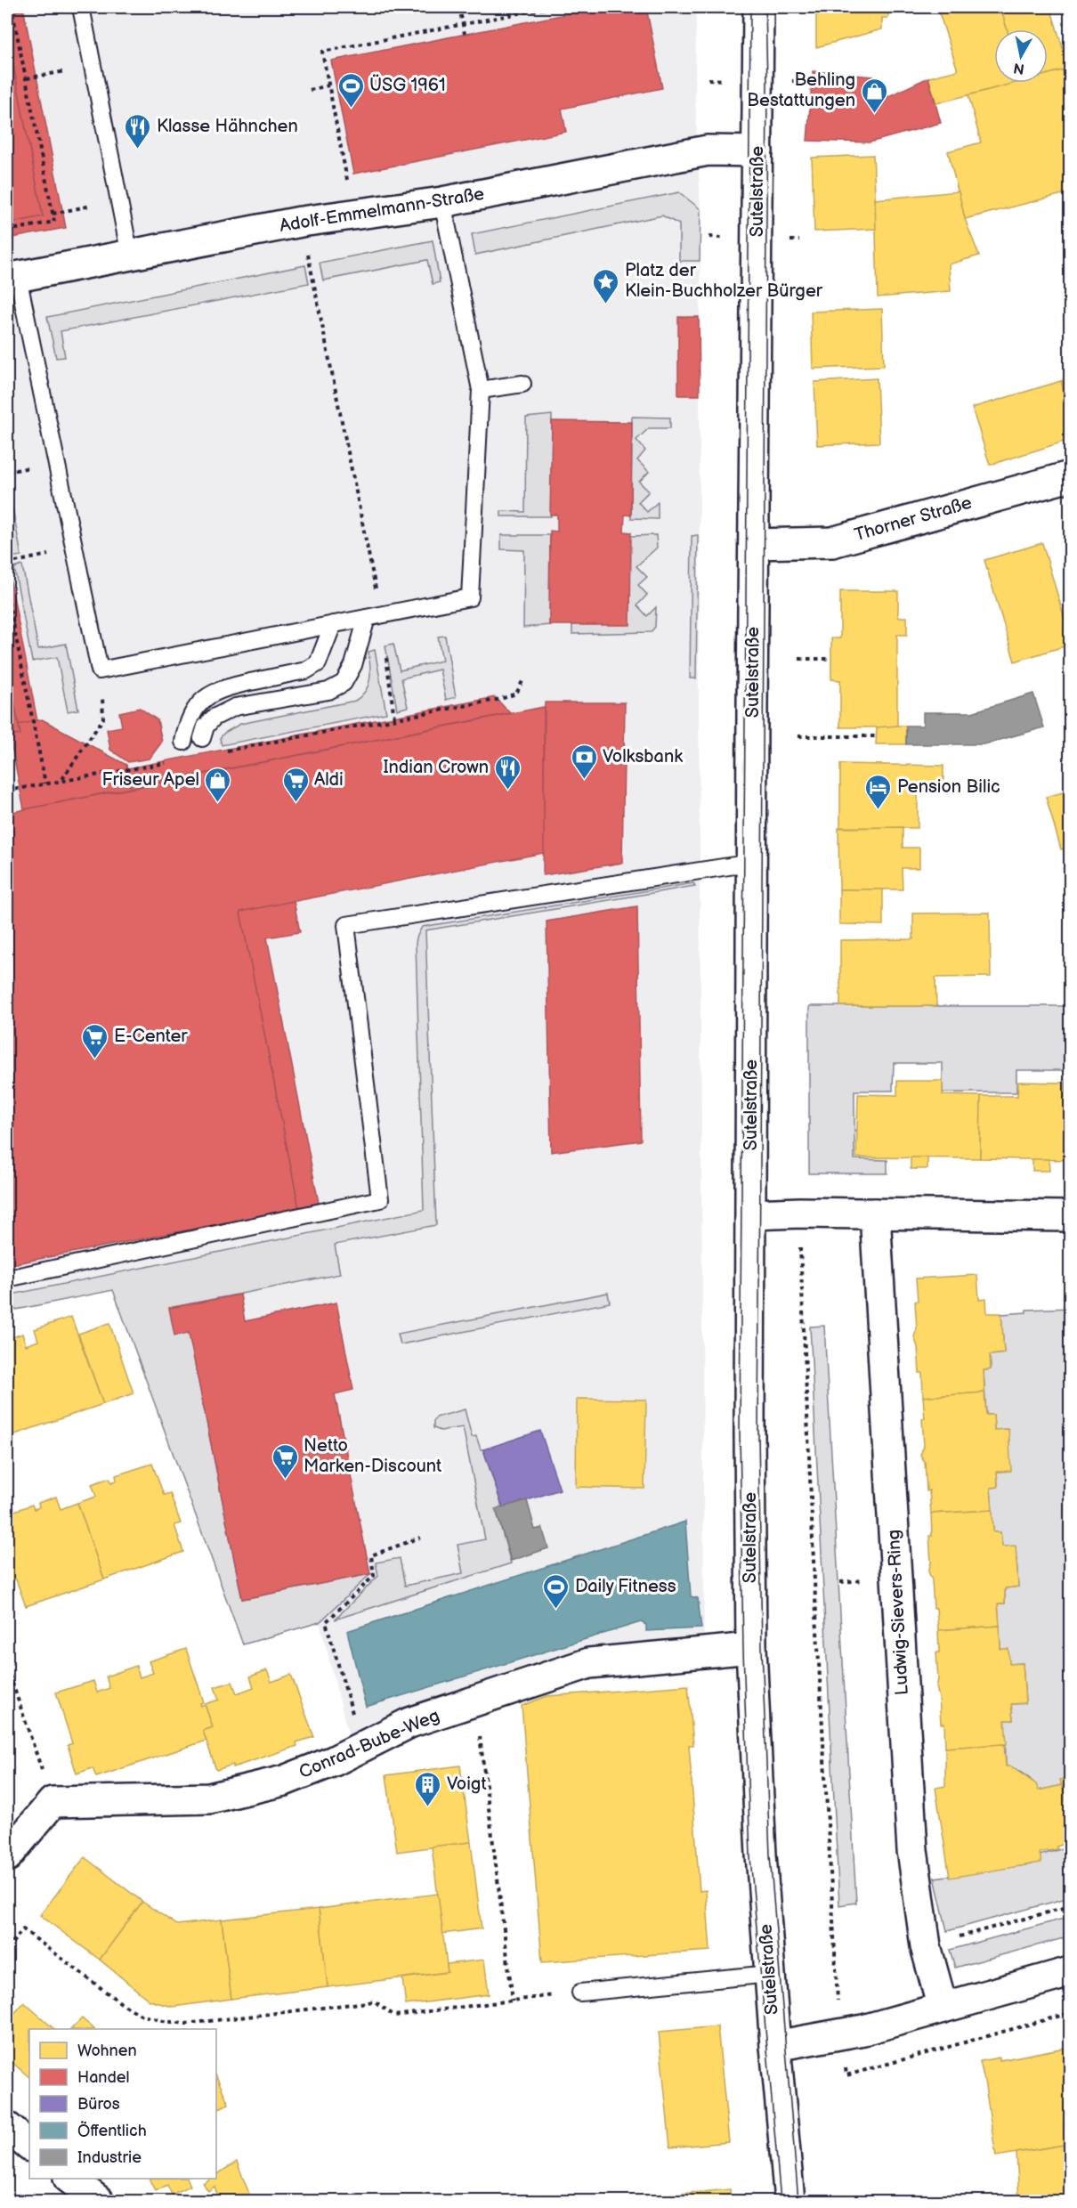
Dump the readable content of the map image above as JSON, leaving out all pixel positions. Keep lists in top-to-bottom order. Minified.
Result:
{"streets":{"street":["Sutelstraße","Adolf-Emmelmann-Straße","Thorner Straße","Ludwig-Sievers-Ring","Conrad-Bube-Weg"]},"crossings":[["Sutelstraße","Adolf-Emmelmann-Straße"],["Sutelstraße","Thorner Straße"],["Sutelstraße","Conrad-Bube-Weg"]],"places":{"sports":["ÜSG 1961","Daily Fitness"],"shop":["Behling Bestattungen","Friseur Apel"],"restaurant":["Klasse Hähnchen","Indian Crown"],"place":["Platz der Klein-Buchholzer Bürger"],"bank":["Volksbank"],"supermarket":["Aldi","E-Center","Netto Marken-Discount"],"hotel":["Pension Bilic"],"building":["Voigt"]},"legend":["Wohnen","Handel","Büros","Öffentlich","Industrie"],"north":"bottom"}
